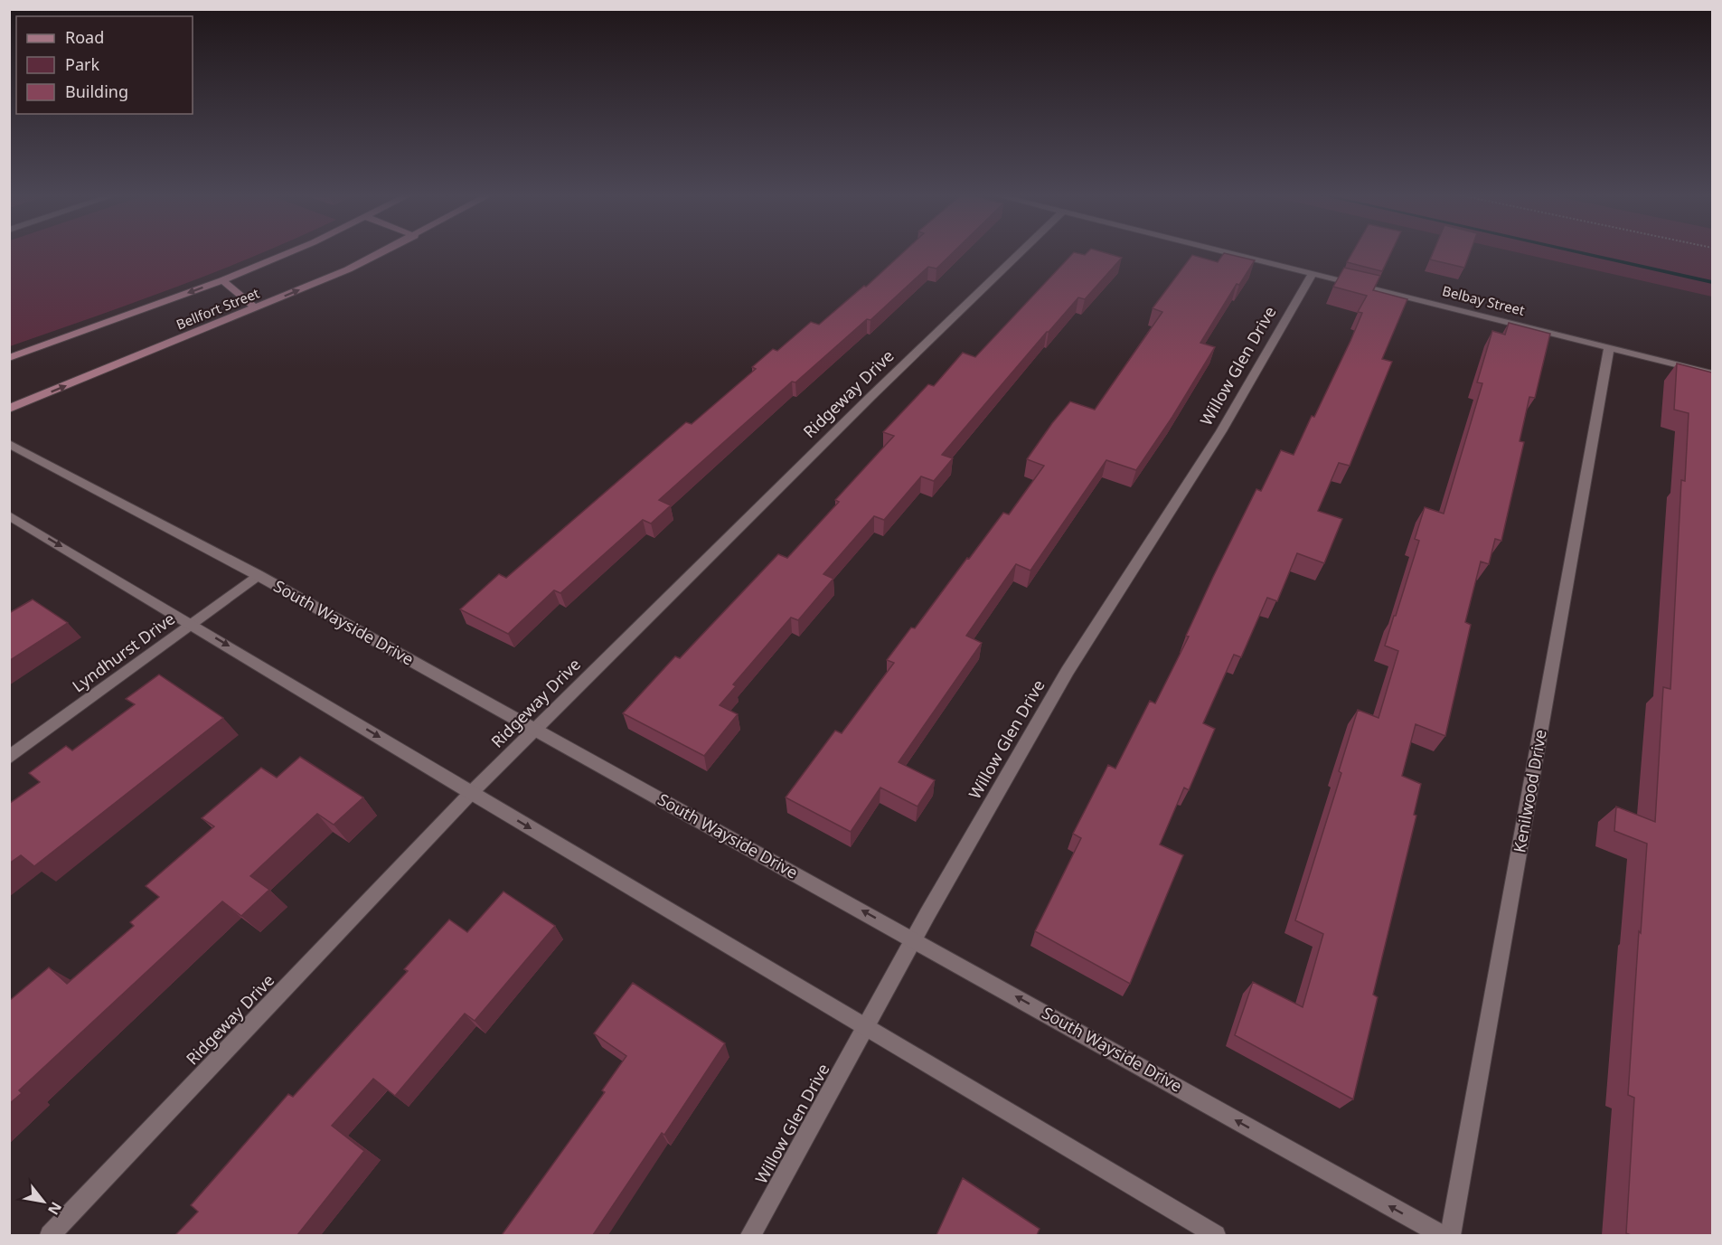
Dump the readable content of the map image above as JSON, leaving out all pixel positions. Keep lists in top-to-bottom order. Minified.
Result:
{"streets":{"main road":["Bellfort Street"],"street":["Belbay Street","Willow Glen Drive","Ridgeway Drive","South Wayside Drive","Lyndhurst Drive","Kenilwood Drive"]},"crossings":[["Belbay Street","Willow Glen Drive"],["Belbay Street","Kenilwood Drive"],["Willow Glen Drive","South Wayside Drive"],["Ridgeway Drive","South Wayside Drive"],["South Wayside Drive","Lyndhurst Drive"]],"legend":["Road","Park","Building"],"north":"bottom right"}
